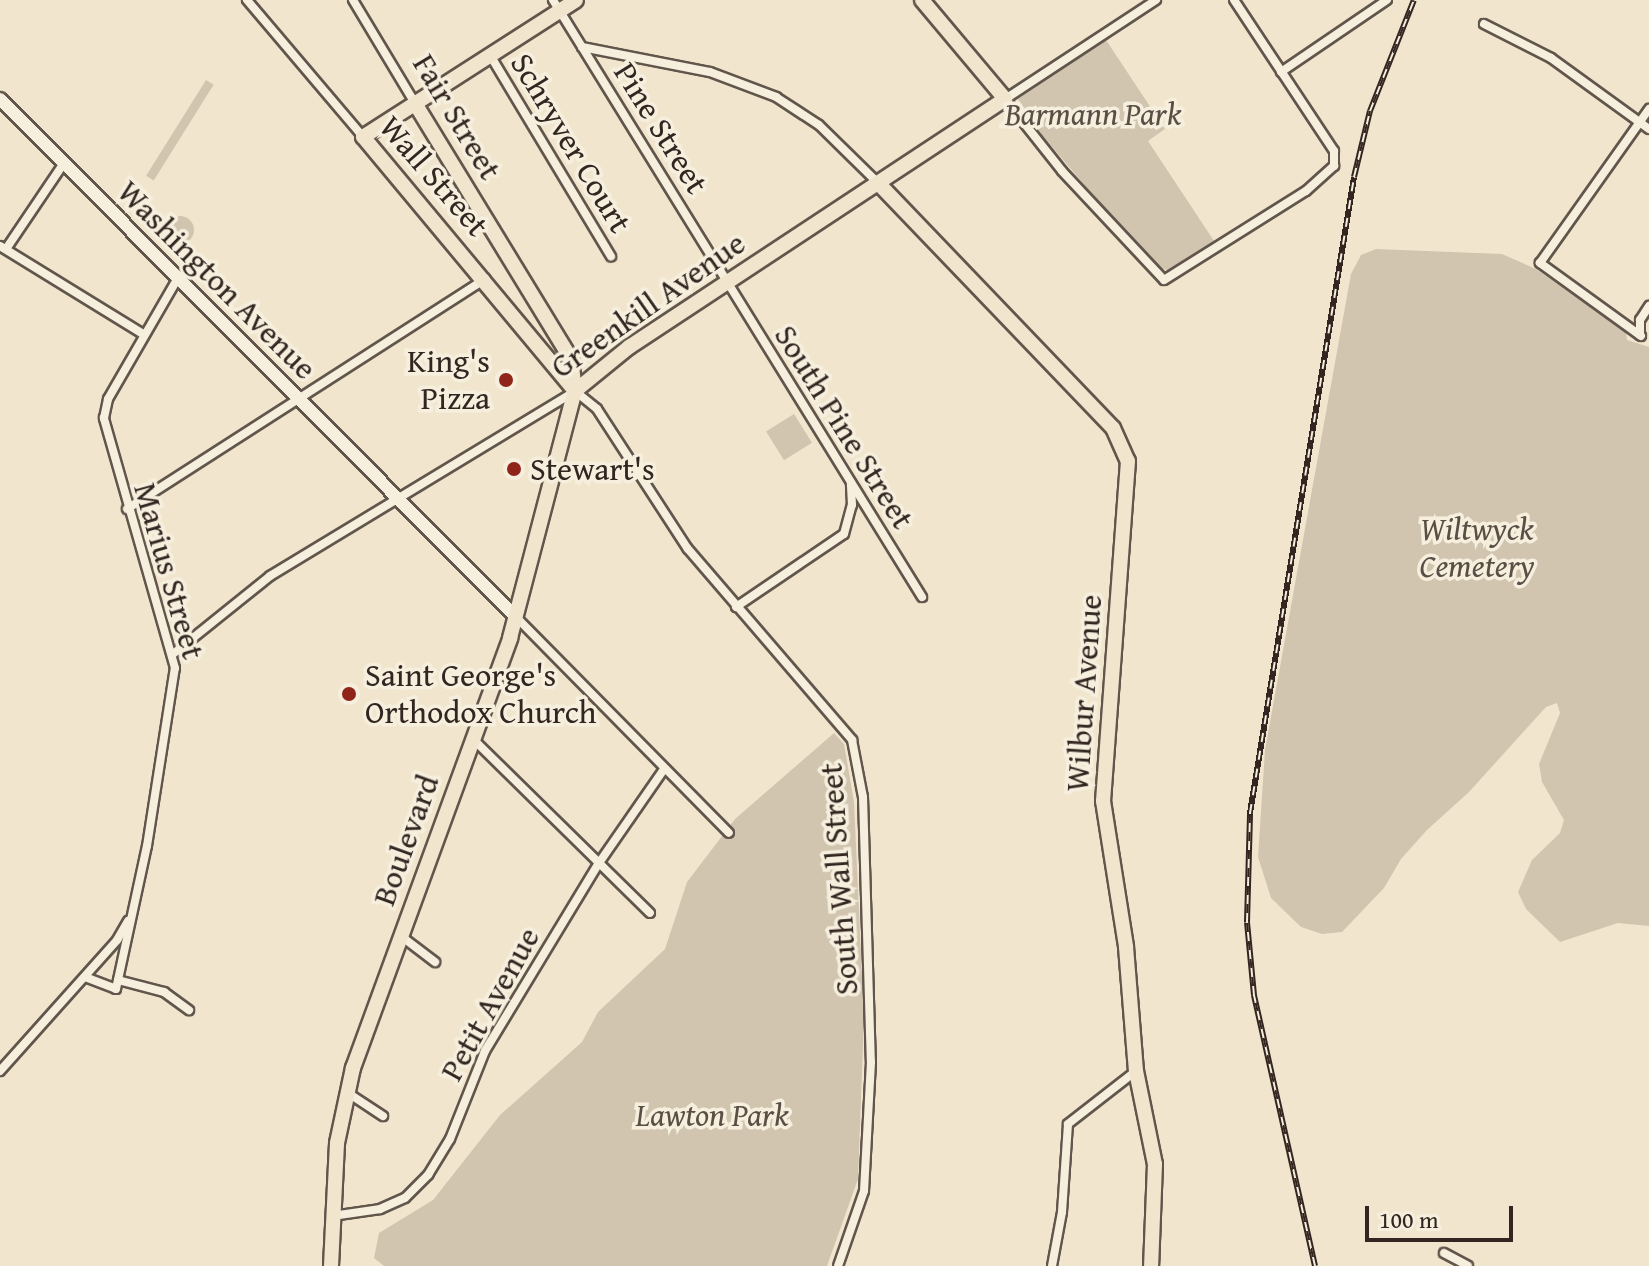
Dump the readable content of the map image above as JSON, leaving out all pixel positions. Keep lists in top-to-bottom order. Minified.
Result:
{"streets":{"main road":["Fair Street","Wall Street","Washington Avenue","Greenkill Avenue","Wilbur Avenue","Boulevard"],"street":["Pine Street","Schryver Court","South Pine Street","Marius Street","South Wall Street","Petit Avenue"]},"crossings":[["Fair Street","Wall Street"],["Fair Street","Greenkill Avenue"],["Fair Street","Boulevard"],["Fair Street","South Wall Street"],["Pine Street","Greenkill Avenue"],["Pine Street","South Pine Street"],["Wall Street","Greenkill Avenue"],["Wall Street","Boulevard"],["Wall Street","South Wall Street"],["Washington Avenue","Greenkill Avenue"],["Washington Avenue","Marius Street"],["Washington Avenue","Boulevard"],["Greenkill Avenue","South Pine Street"],["Greenkill Avenue","Marius Street"],["Greenkill Avenue","Wilbur Avenue"],["Greenkill Avenue","Boulevard"],["Greenkill Avenue","South Wall Street"],["Boulevard","South Wall Street"],["Boulevard","Petit Avenue"]],"parks":["Barmann Park","Wiltwyck Cemetery","Lawton Park"],"places":["King's Pizza","Stewart's","Saint George's Orthodox Church"],"scale_bar":"100 m"}
